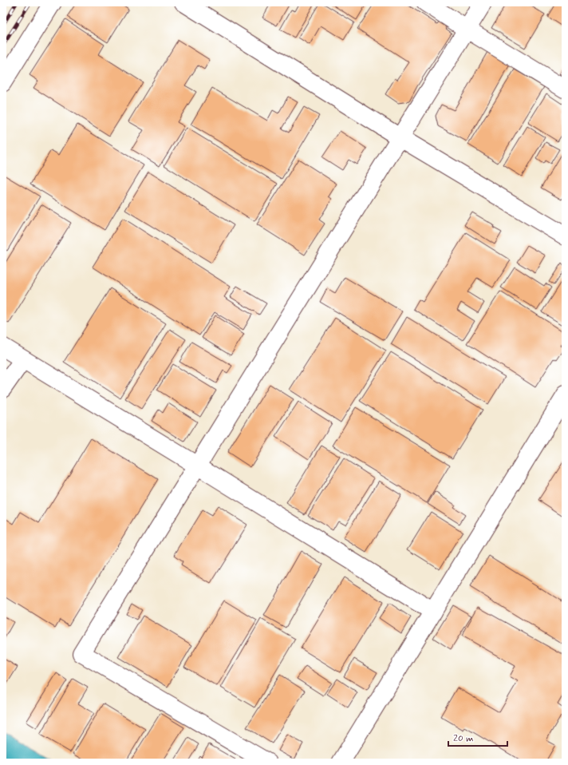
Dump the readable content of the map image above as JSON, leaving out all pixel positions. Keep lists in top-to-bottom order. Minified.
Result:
{"scale_bar":"20 m"}
